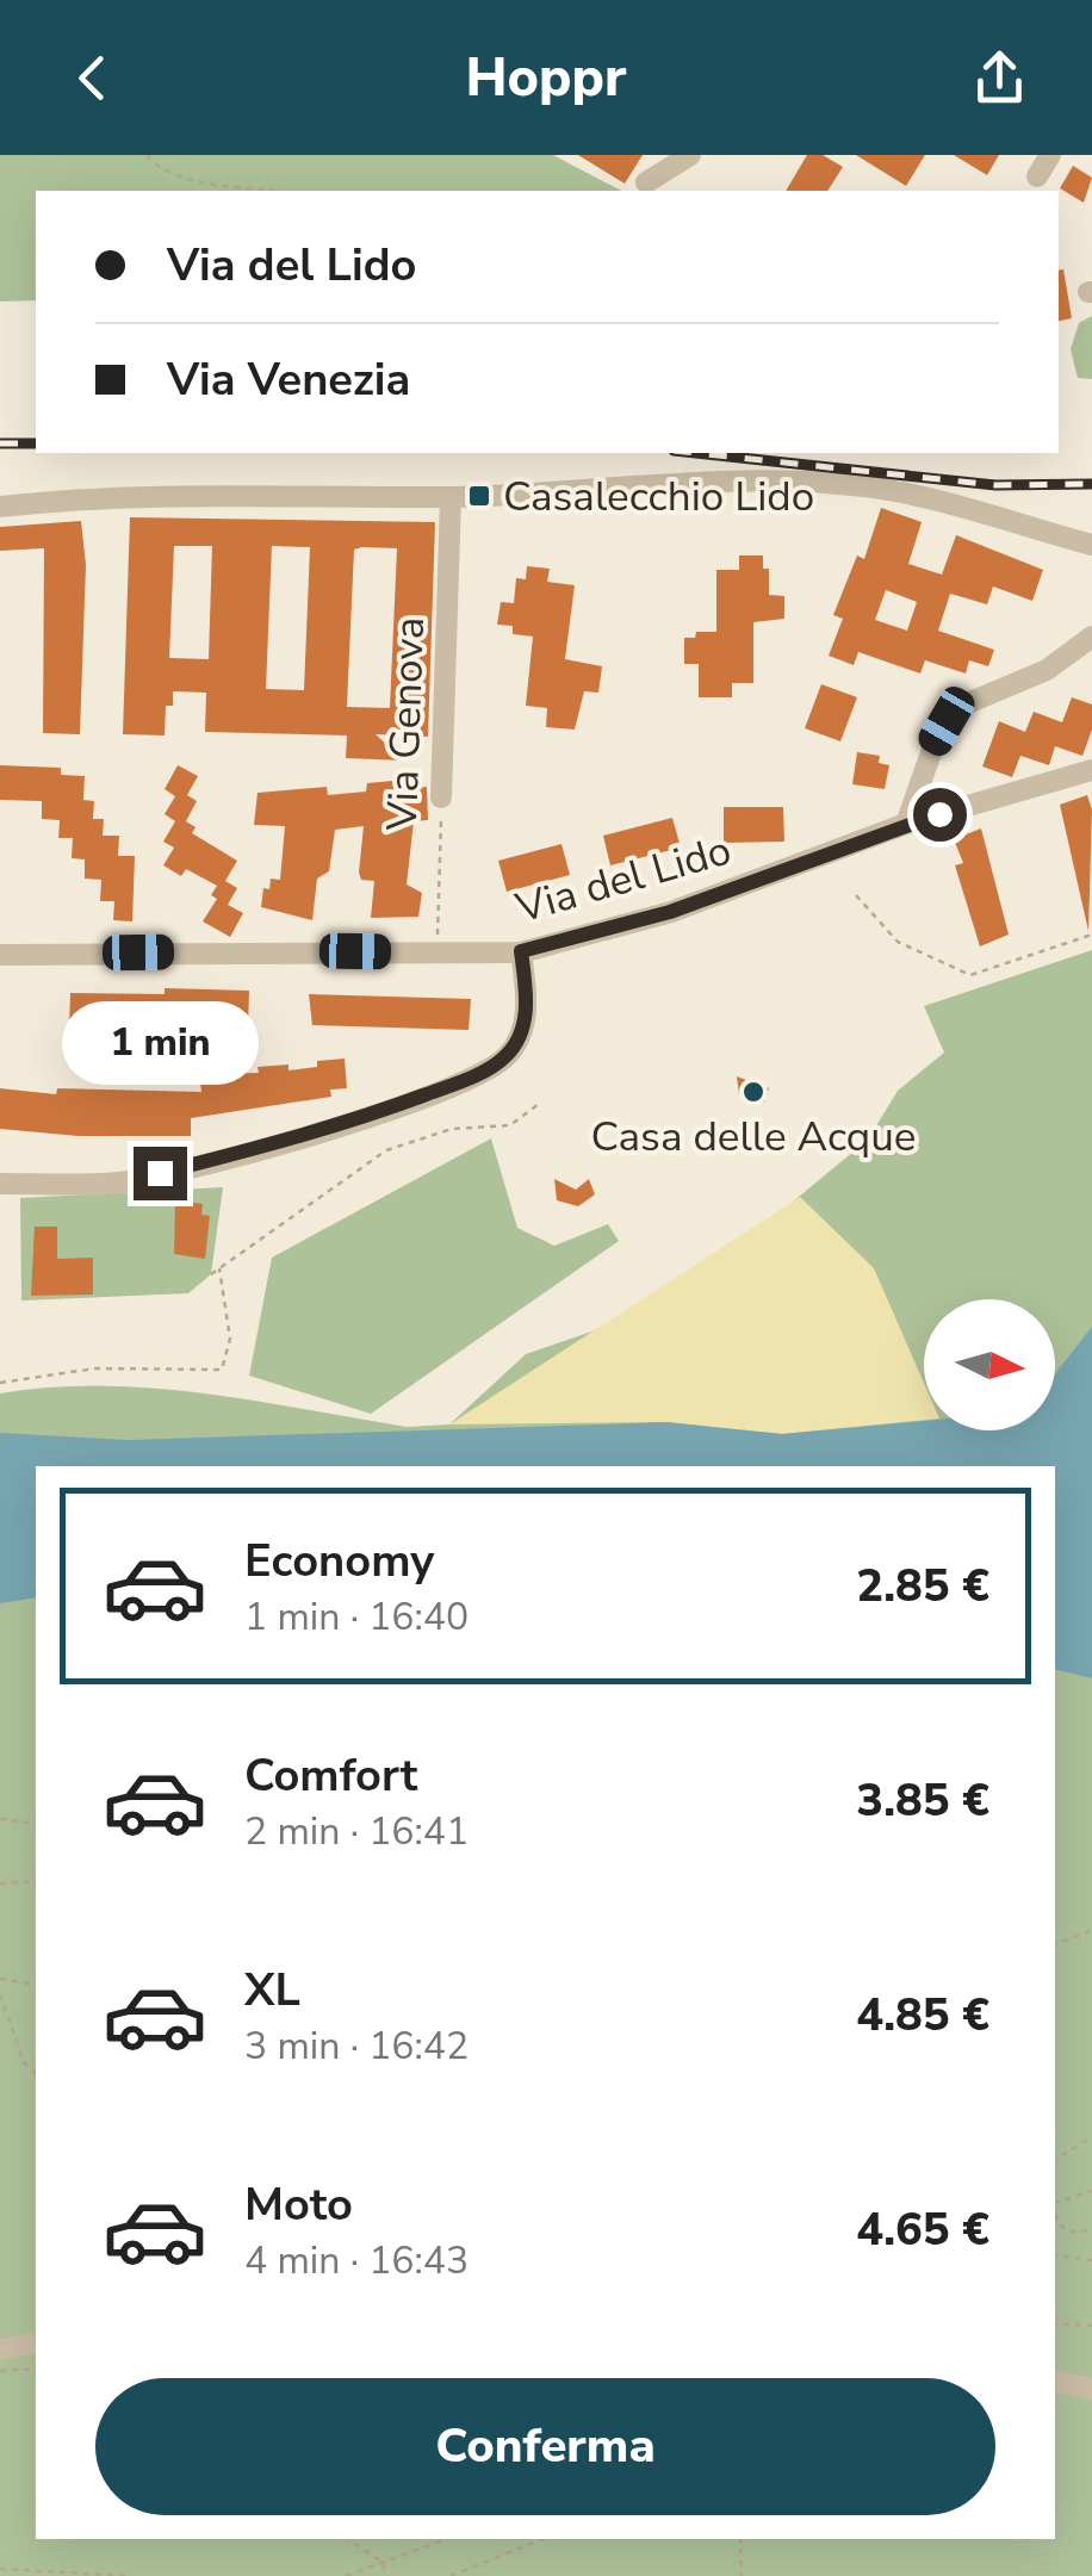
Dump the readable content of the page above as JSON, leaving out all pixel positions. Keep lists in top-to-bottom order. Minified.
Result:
{"streets":{"street":["Via Genova","Via del Lido"]},"crossings":[["Via Genova","Via del Lido"]],"places":{"transit":["Casalecchio Lido"],"other":["Casa delle Acque"]},"north":"right","page":{"header":"Hoppr","banner":["Via del Lido","Via Venezia"],"bubble":"1 min","list":[{"name":"Economy","note":"1 min · 16:40","value":"2.85 €"},{"name":"Comfort","note":"2 min · 16:41","value":"3.85 €"},{"name":"XL","note":"3 min · 16:42","value":"4.85 €"},{"name":"Moto","note":"4 min · 16:43","value":"4.65 €"}],"buttons":"Conferma"}}
